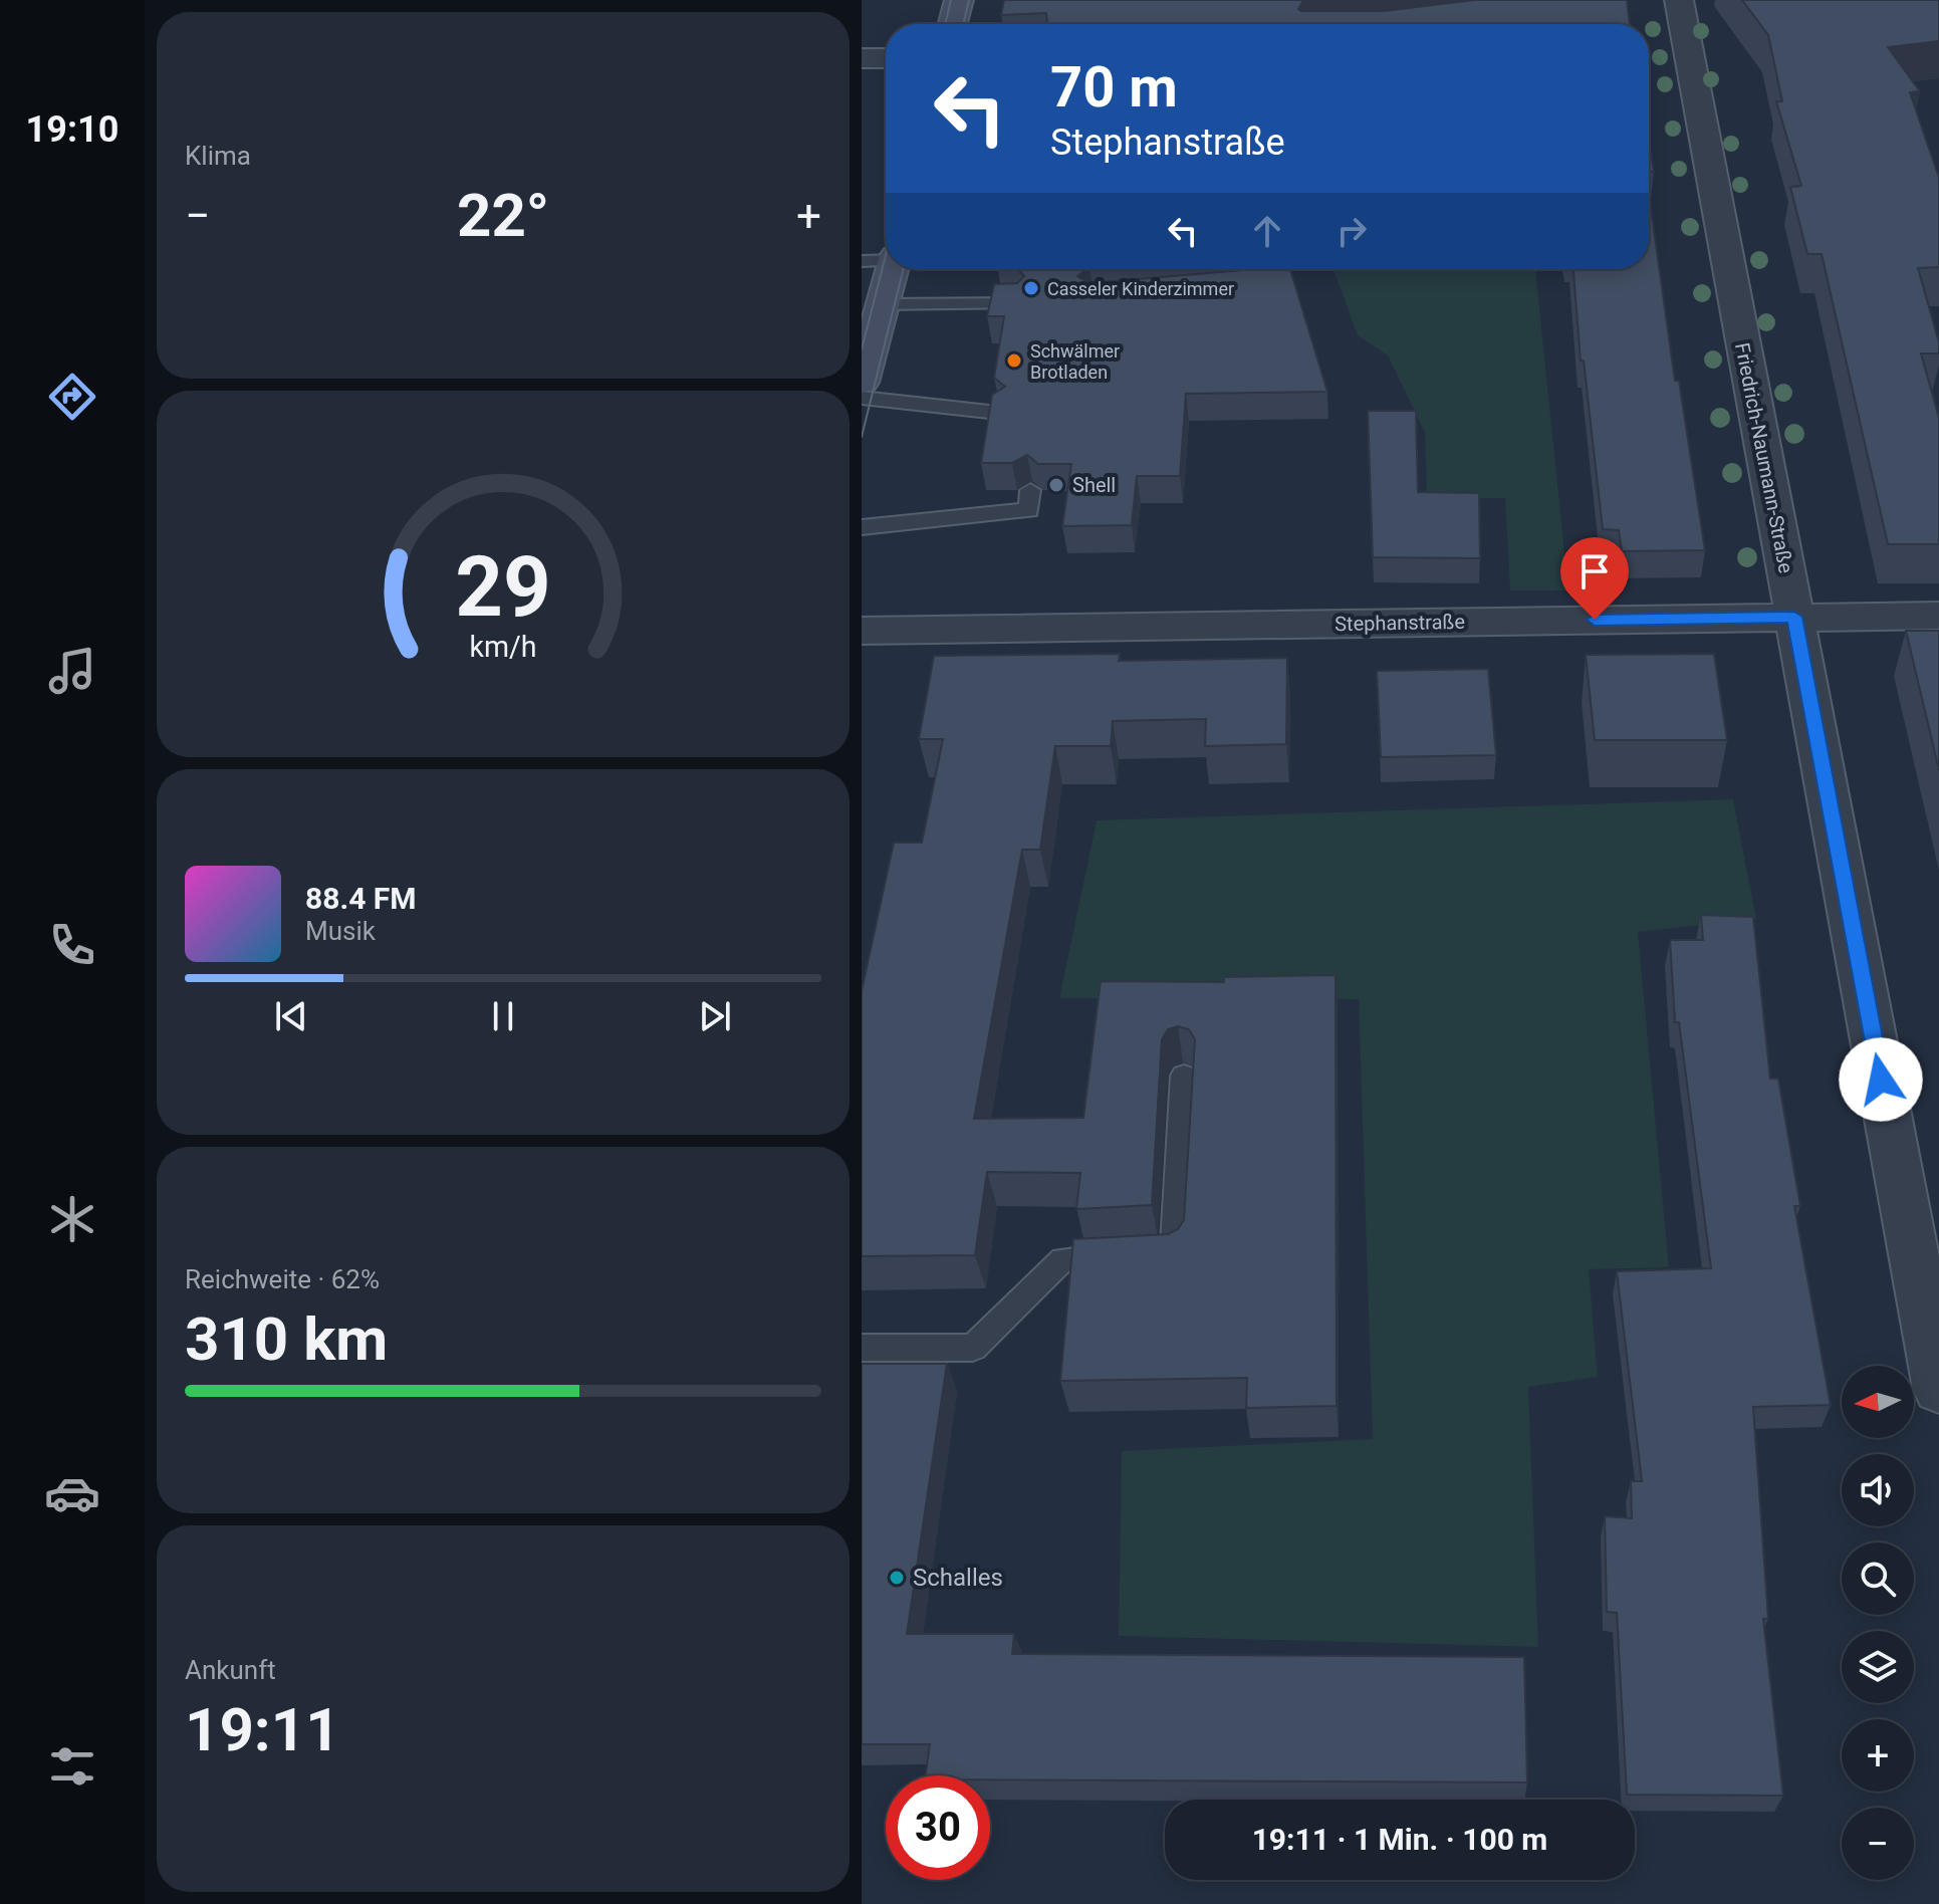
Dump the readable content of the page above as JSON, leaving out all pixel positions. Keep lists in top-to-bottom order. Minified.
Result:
{"streets":{"street":["Friedrich-Naumann-Straße","Stephanstraße"]},"crossings":[["Friedrich-Naumann-Straße","Stephanstraße"]],"places":["Casseler Kinderzimmer","Schwälmer Brotladen","Shell","Schalles"],"north":"left","page":{"tabs":"19:10","tile":["Klima",["Reichweite · 62%","310 km"],["Ankunft","19:11"]],"turn":["70 m","Stephanstraße"],"heat":["−","22°","+"],"song":["88.4 FM","Musik"],"map_buttons":["+","−"],"limit":"30","trip":"19:11 · 1 Min. · 100 m","gauge":["29","km/h"]}}
